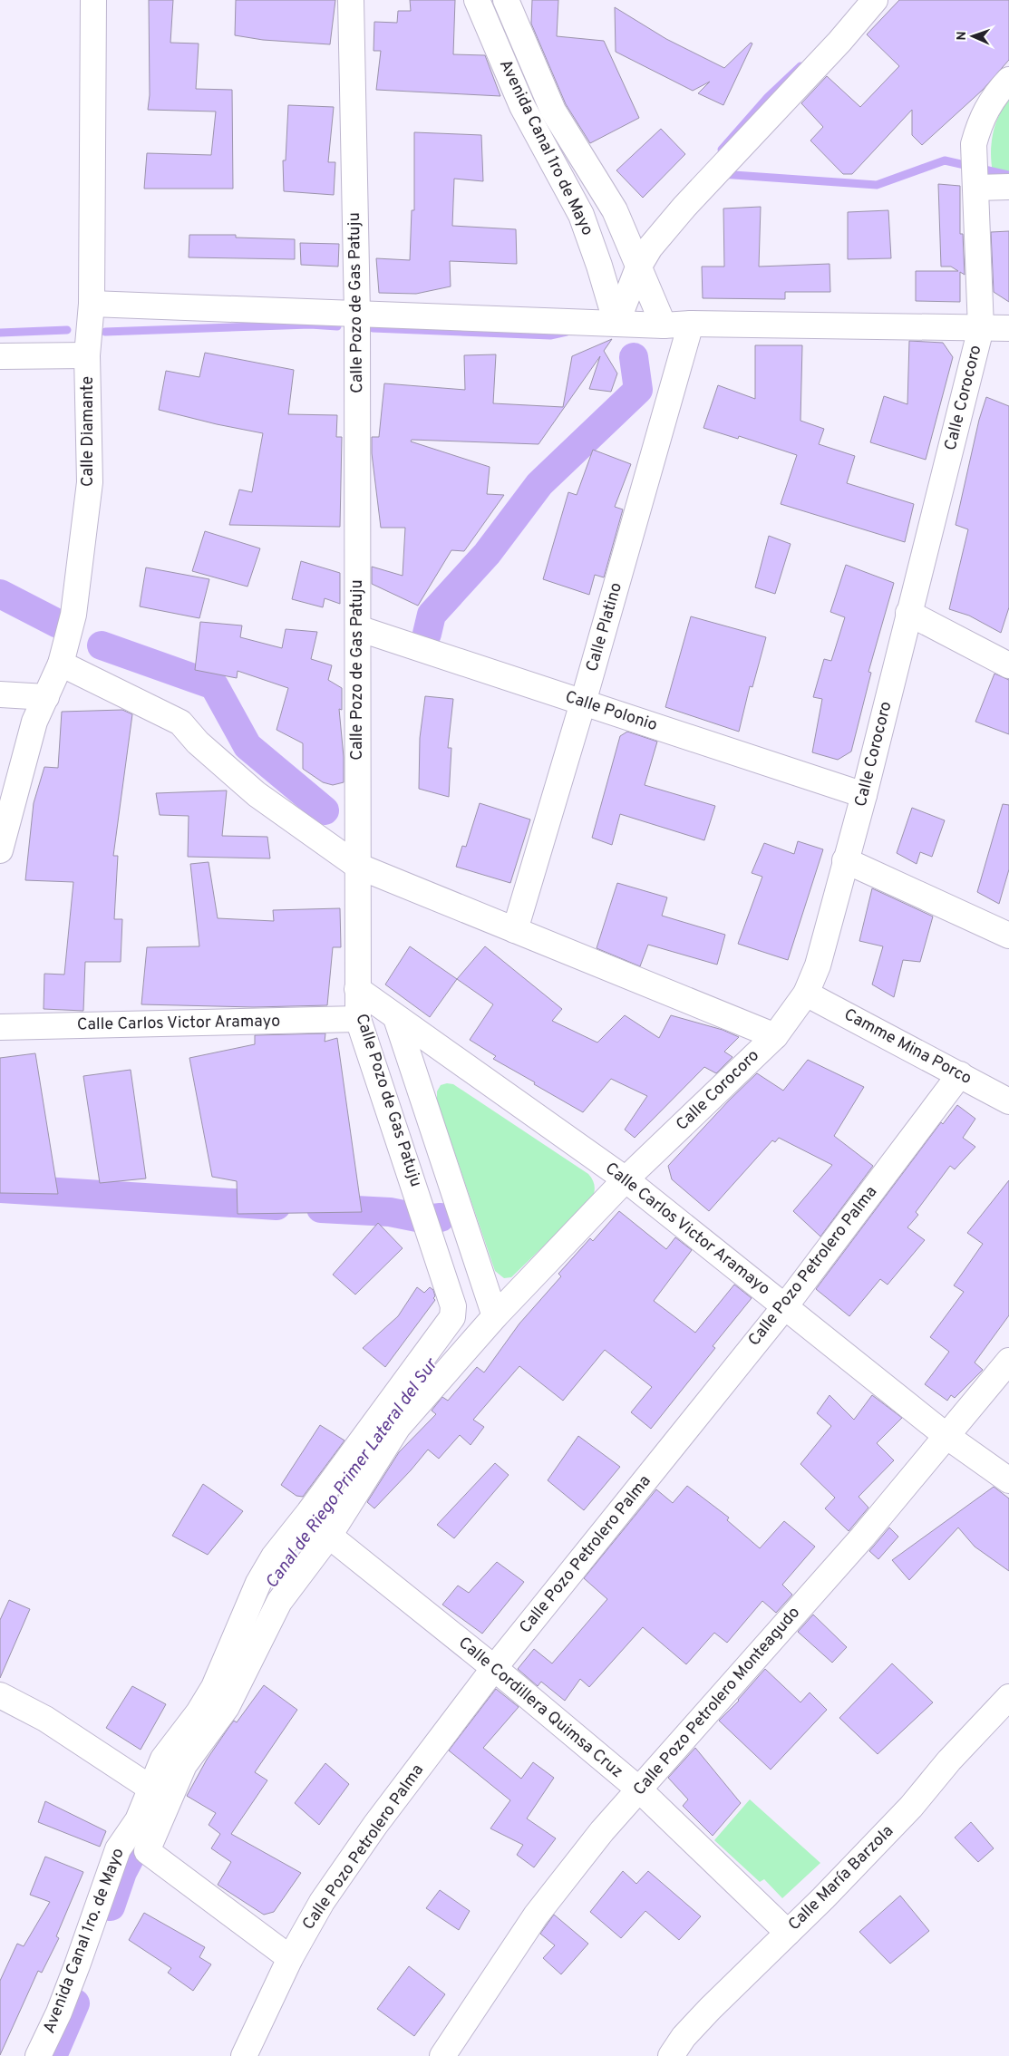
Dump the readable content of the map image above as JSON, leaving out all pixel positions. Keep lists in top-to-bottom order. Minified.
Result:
{"streets":{"street":["Avenida Canal 1ro de Mayo","Calle Pozo de Gas Patuju","Calle Corocoro","Calle Diamante","Calle Platino","Calle Polonio","Calle Carlos Victor Aramayo","Camme Mina Porco","Calle Pozo Petrolero Palma","Calle Pozo Petrolero Monteagudo","Calle Cordillera Quimsa Cruz","Calle María Barzola","Avenida Canal 1ro. de Mayo"]},"crossings":[["Calle Pozo de Gas Patuju","Calle Polonio"],["Calle Pozo de Gas Patuju","Calle Carlos Victor Aramayo"],["Calle Pozo de Gas Patuju","Avenida Canal 1ro. de Mayo"],["Calle Corocoro","Calle Polonio"],["Calle Corocoro","Calle Carlos Victor Aramayo"],["Calle Corocoro","Camme Mina Porco"],["Calle Platino","Calle Polonio"],["Calle Carlos Victor Aramayo","Calle Pozo Petrolero Palma"],["Calle Carlos Victor Aramayo","Calle Pozo Petrolero Monteagudo"],["Camme Mina Porco","Calle Pozo Petrolero Palma"],["Calle Pozo Petrolero Palma","Calle Cordillera Quimsa Cruz"],["Calle Pozo Petrolero Monteagudo","Calle Cordillera Quimsa Cruz"],["Calle Cordillera Quimsa Cruz","Calle María Barzola"],["Calle Cordillera Quimsa Cruz","Avenida Canal 1ro. de Mayo"]],"water":["Canal de Riego Primer Lateral del Sur"],"north":"left"}
